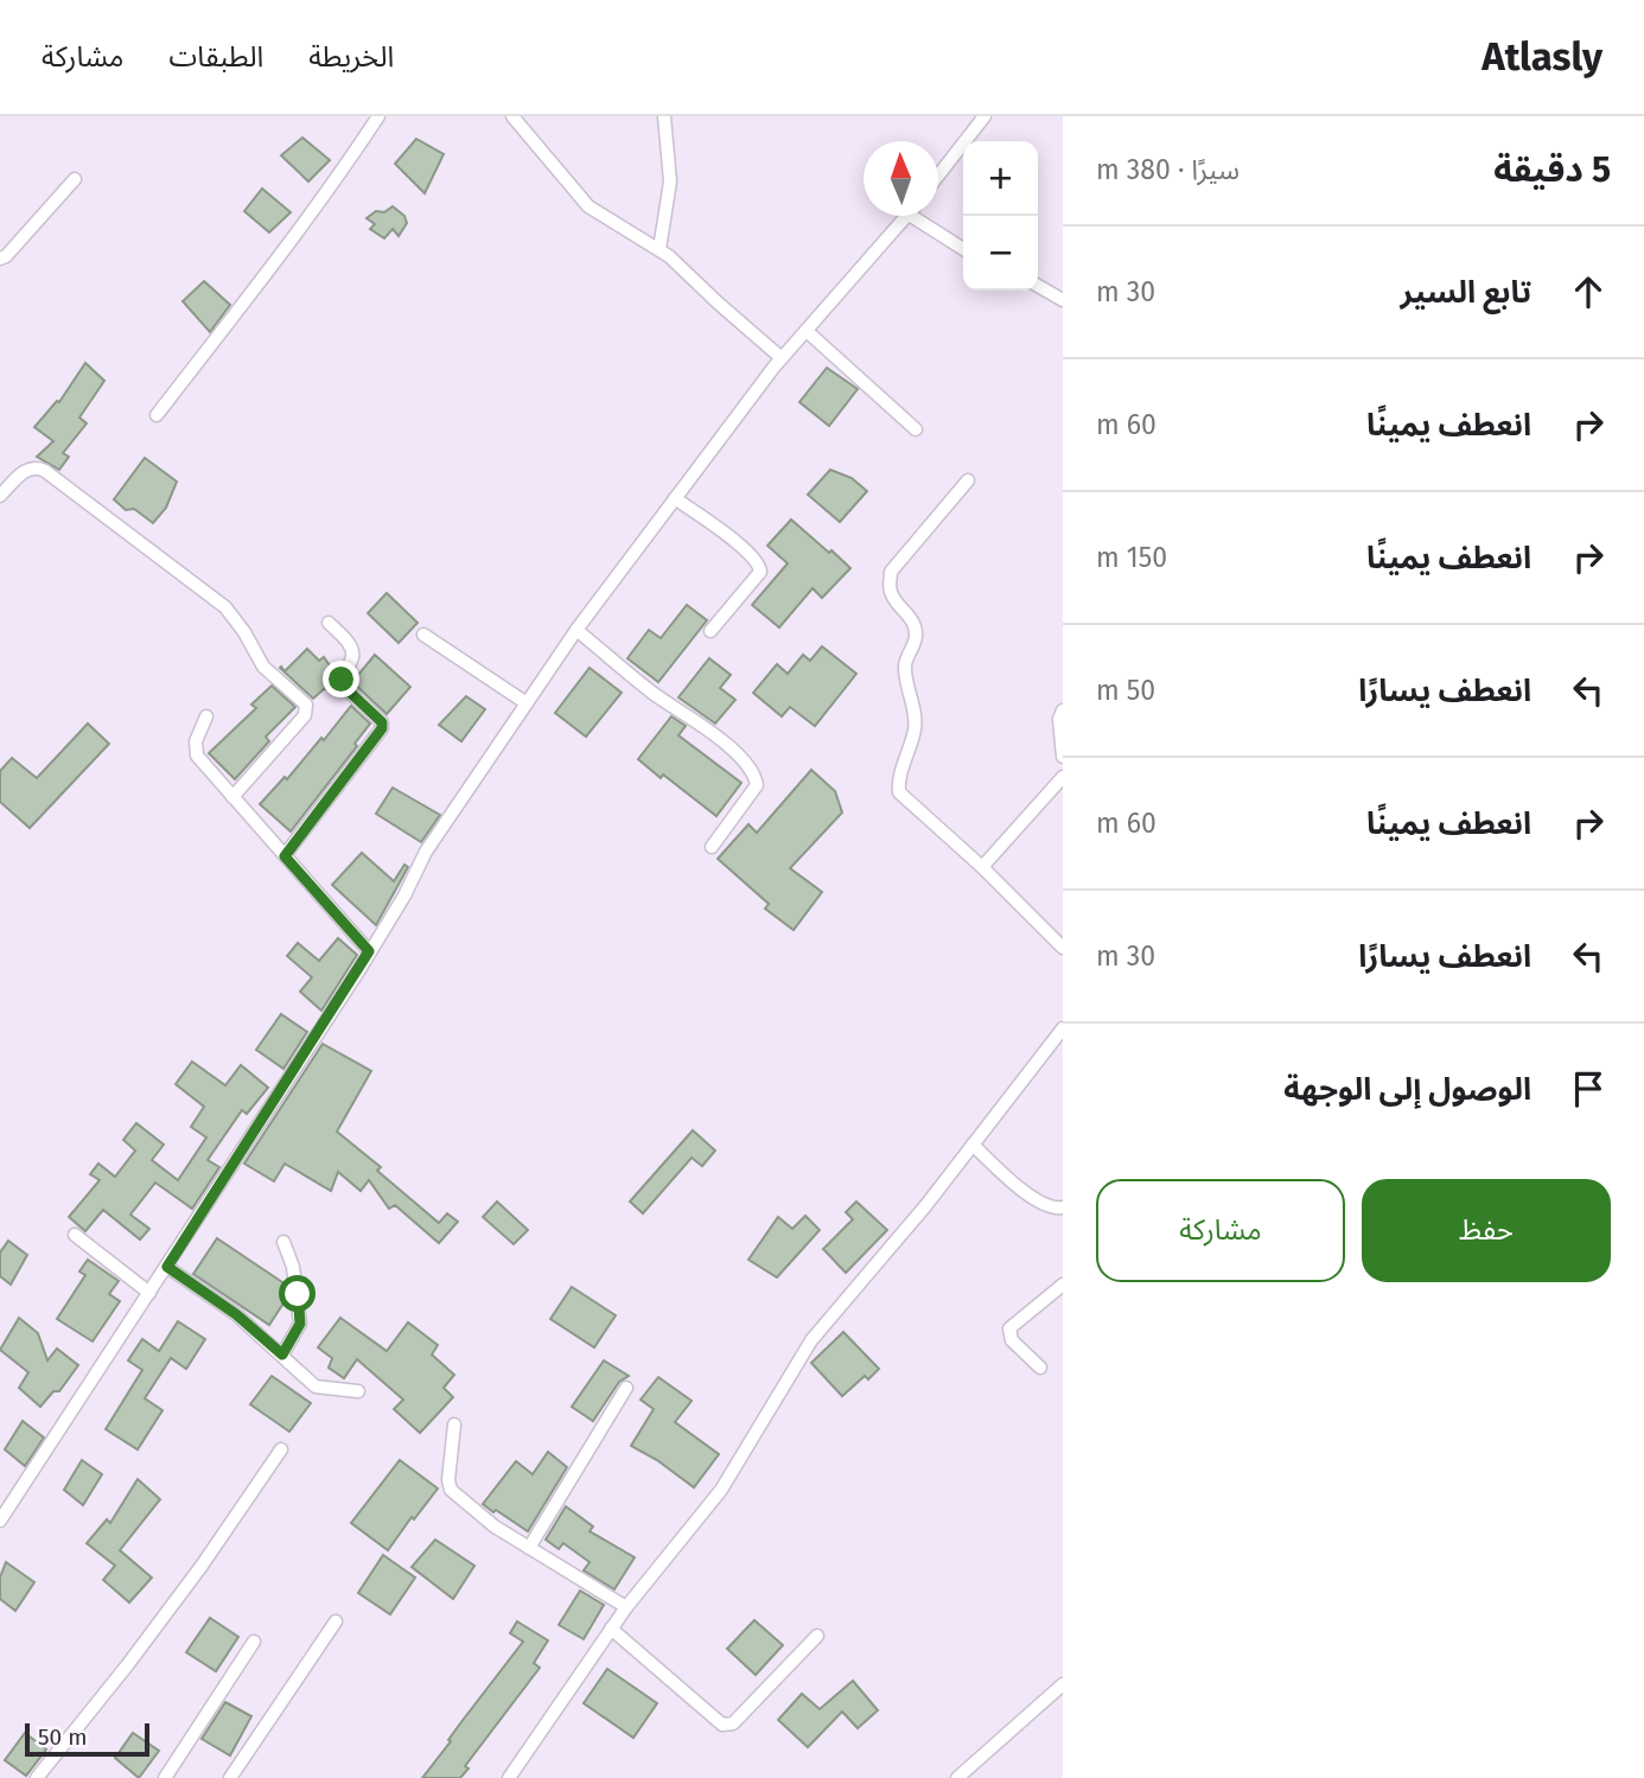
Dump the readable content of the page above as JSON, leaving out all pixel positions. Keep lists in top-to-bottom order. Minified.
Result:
{"scale_bar":"50 m","north":"top","page":{"header":"Atlasly","nav":["الخريطة","الطبقات","مشاركة"],"heading":["5 دقيقة","سيرًا · 380 m"],"map_buttons":["+","−"],"list":[["تابع السير","30 m"],["انعطف يمينًا","60 m"],["انعطف يمينًا","150 m"],["انعطف يسارًا","50 m"],["انعطف يمينًا","60 m"],["انعطف يسارًا","30 m"],"الوصول إلى الوجهة"],"buttons":["حفظ","مشاركة"],"scale":"50 m"}}
